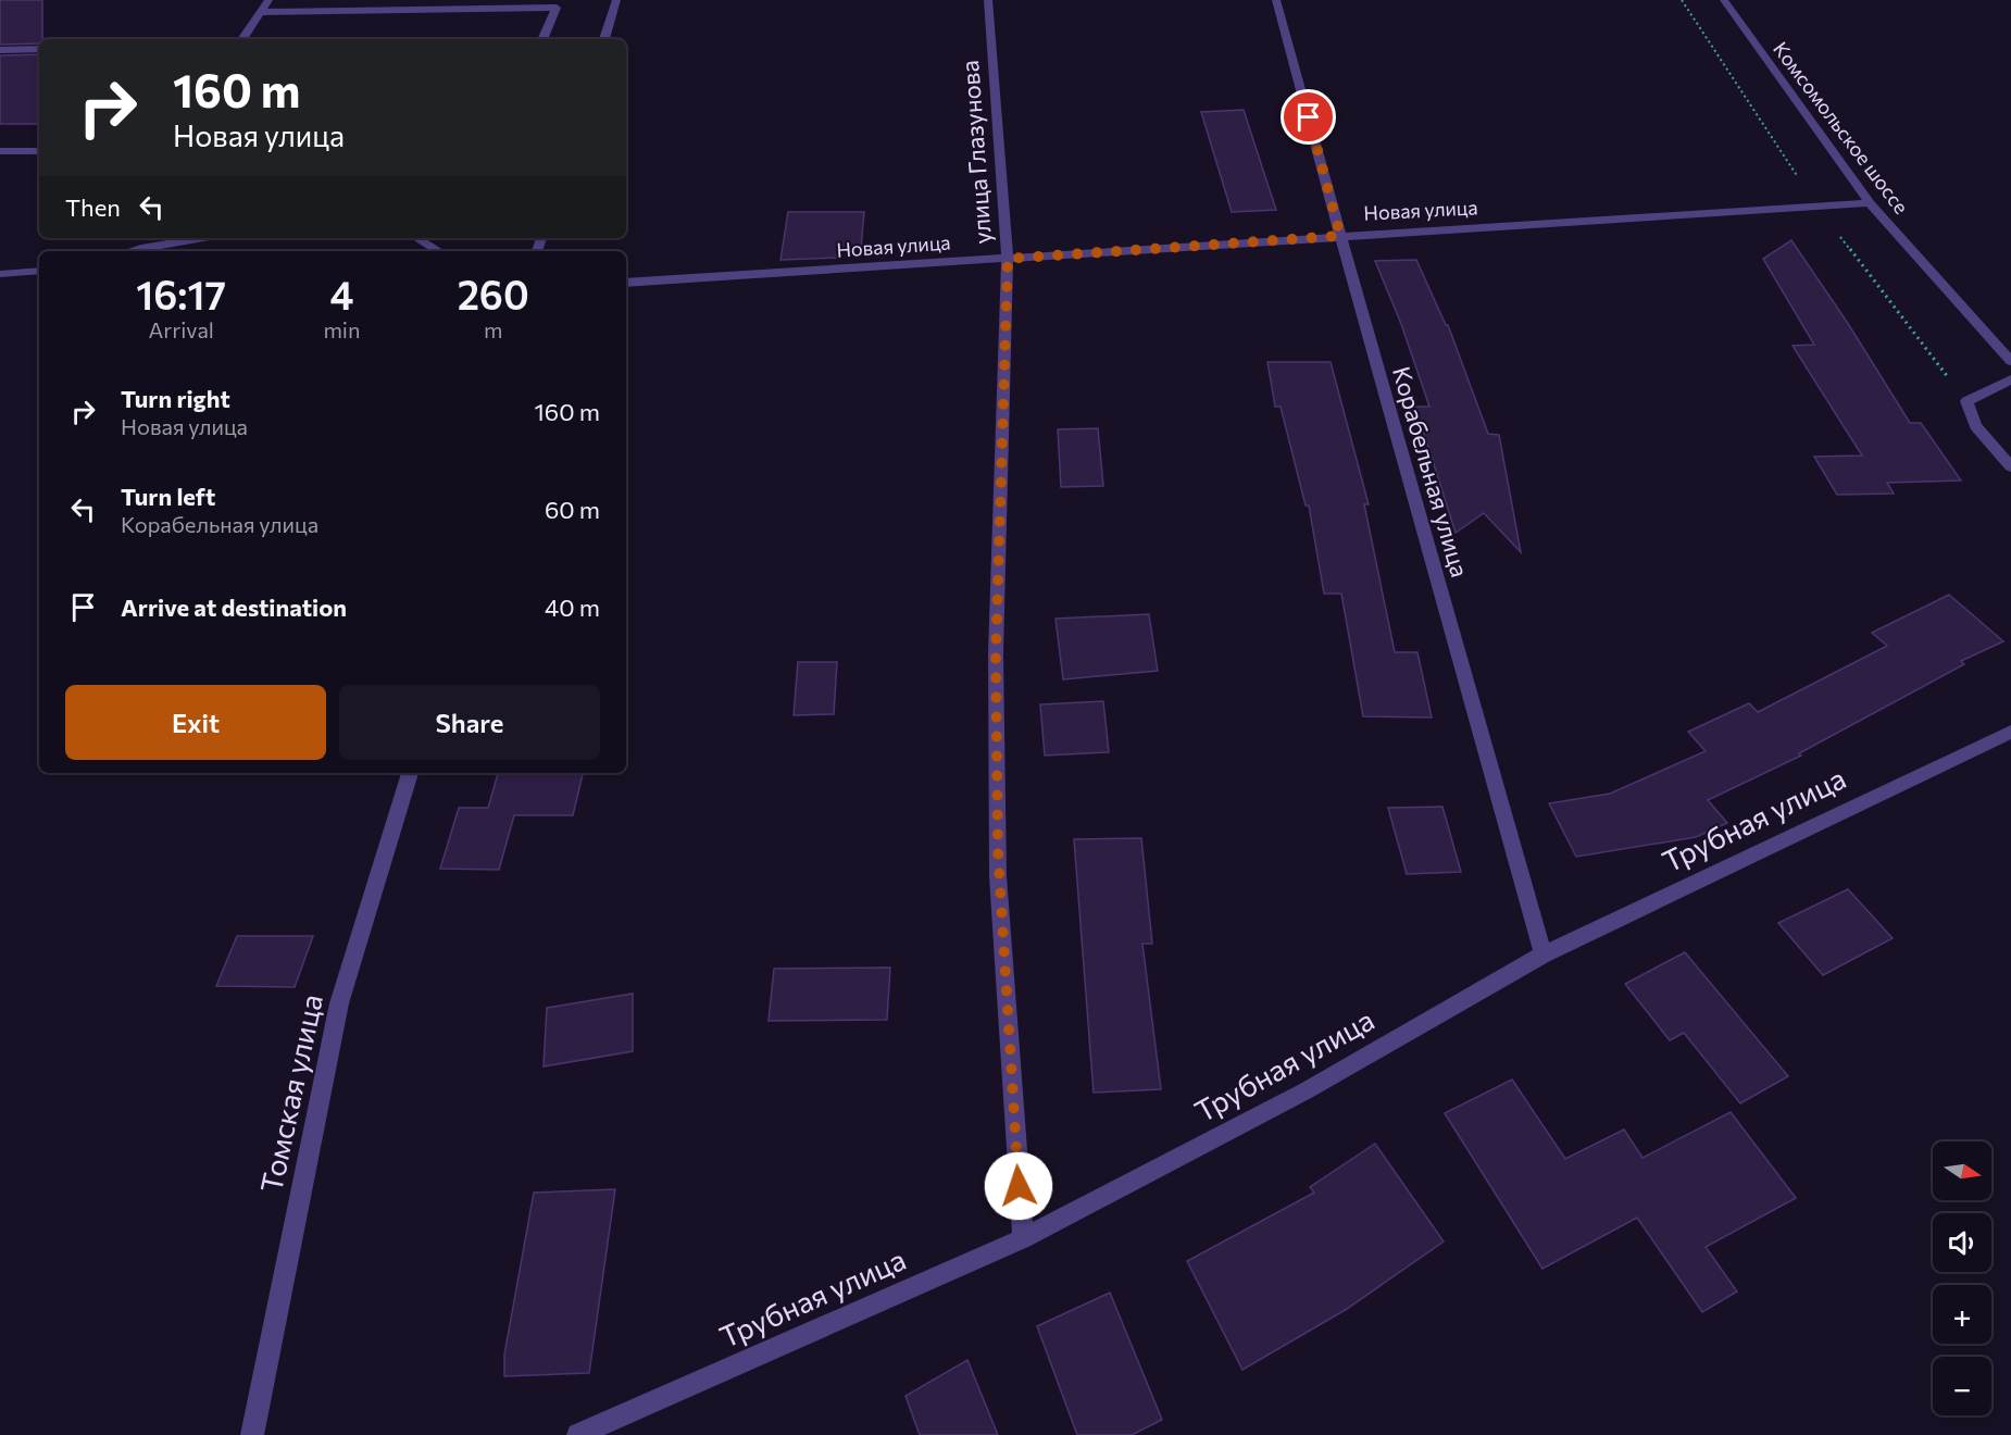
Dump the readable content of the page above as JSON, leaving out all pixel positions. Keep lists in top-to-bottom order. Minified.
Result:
{"streets":{"street":["Комсомольское шоссе","улица Глазунова","Новая улица","Корабельная улица","Трубная улица","Томская улица"]},"crossings":[["Комсомольское шоссе","Новая улица"],["улица Глазунова","Новая улица"],["улица Глазунова","Трубная улица"],["Новая улица","Корабельная улица"],["Корабельная улица","Трубная улица"]],"north":"right","page":{"turn":["160 m","Новая улица"],"then":"Then","eta":["16:17","Arrival","4","min","260","m"],"list":[{"name":"Turn right","note":"Новая улица","value":"160 m"},{"name":"Turn left","note":"Корабельная улица","value":"60 m"},{"name":"Arrive at destination","value":"40 m"}],"buttons":["Exit","Share"],"map_buttons":["+","−"]}}
